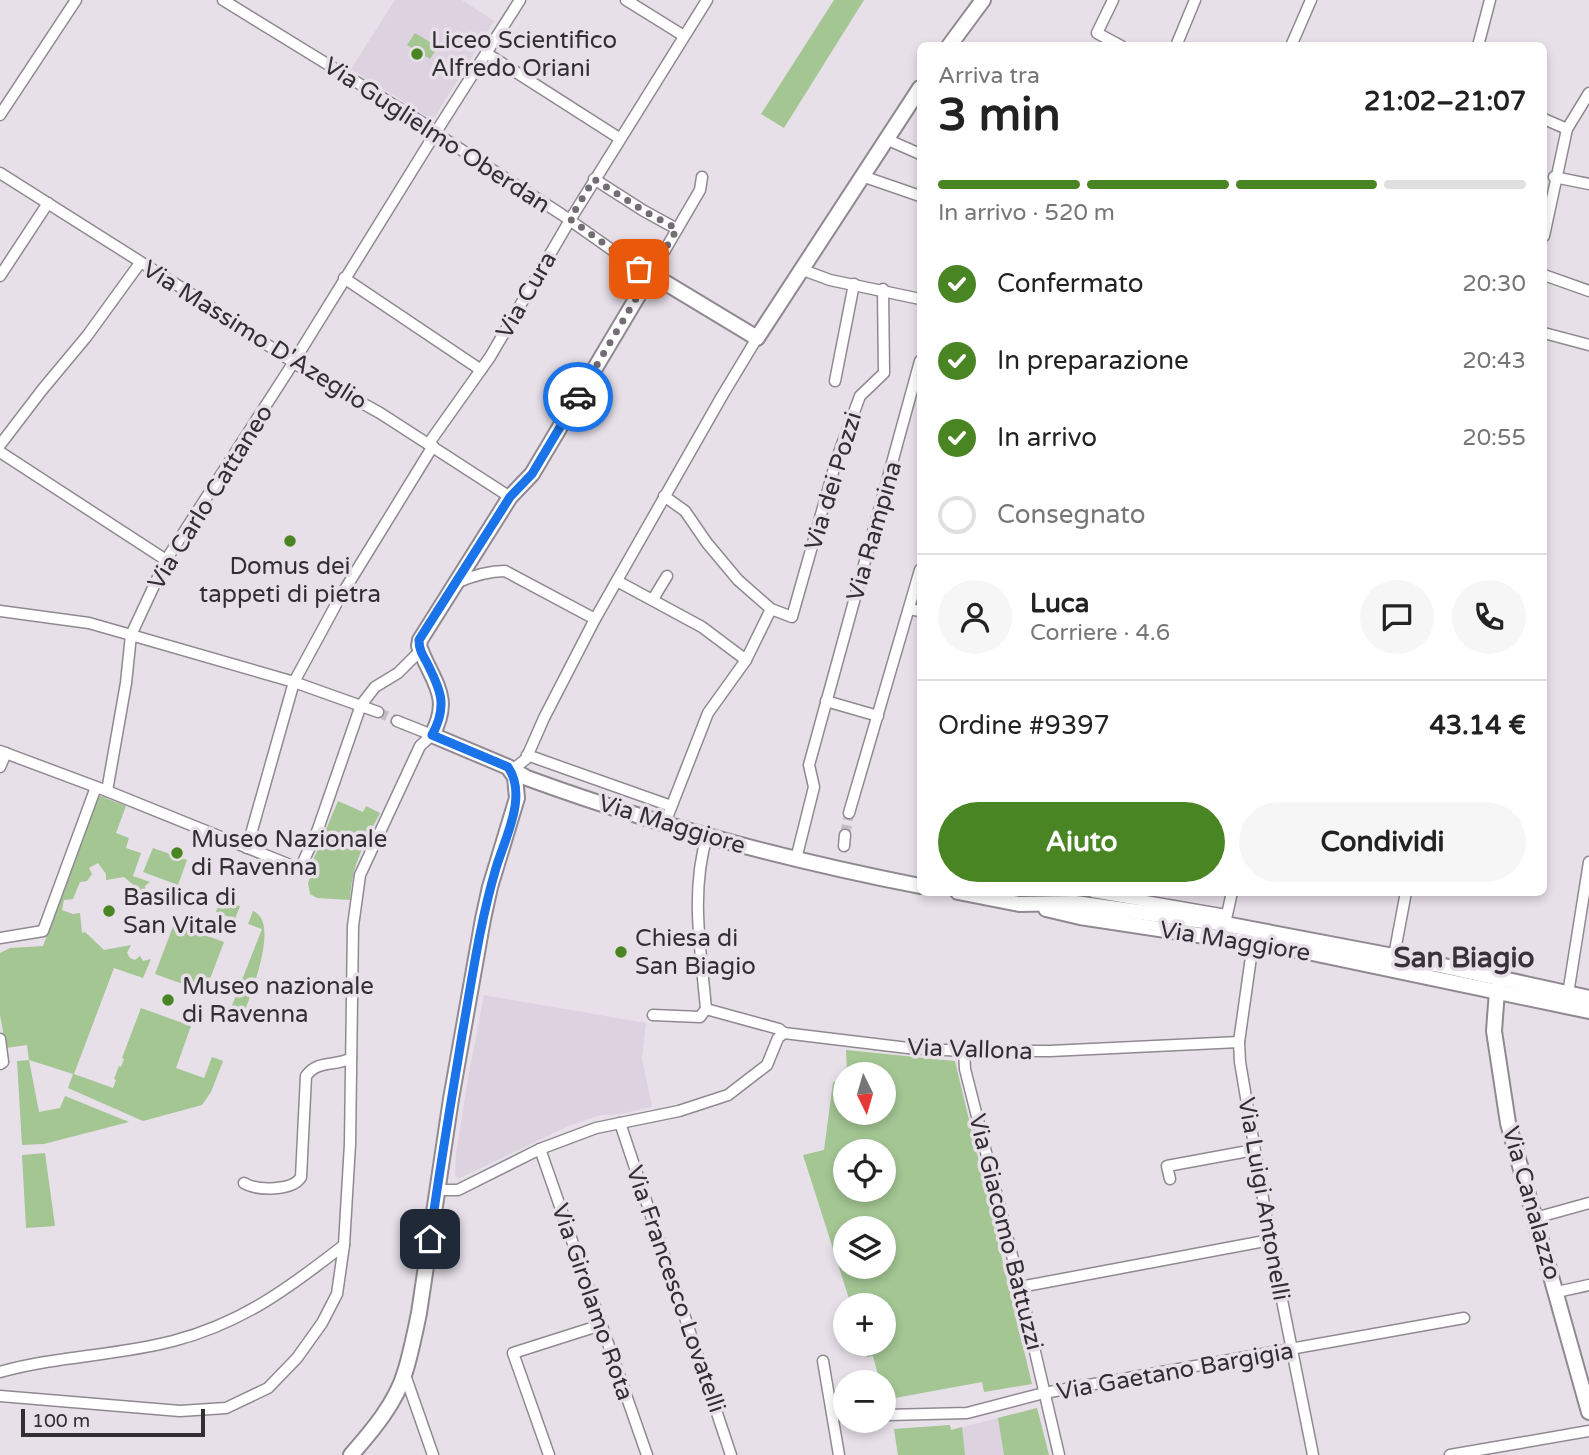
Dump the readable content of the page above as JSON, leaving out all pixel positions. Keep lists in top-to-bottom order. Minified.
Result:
{"streets":{"street":["Via Guglielmo Oberdan","Via Cura","Via Massimo D'Azeglio","Via dei Pozzi","Via Carlo Cattaneo","Via Rampina","Via Maggiore","Via Vallona","Via Luigi Antonelli","Via Canalazzo","Via Giacomo Battuzzi","Via Francesco Lovatelli","Via Girolamo Rota","Via Gaetano Bargigia"]},"crossings":[["Via Guglielmo Oberdan","Via Cura"],["Via Guglielmo Oberdan","Via Carlo Cattaneo"],["Via Cura","Via Massimo D'Azeglio"],["Via Massimo D'Azeglio","Via Carlo Cattaneo"],["Via Rampina","Via Maggiore"],["Via Maggiore","Via Luigi Antonelli"],["Via Maggiore","Via Canalazzo"],["Via Vallona","Via Luigi Antonelli"],["Via Vallona","Via Giacomo Battuzzi"],["Via Luigi Antonelli","Via Gaetano Bargigia"],["Via Giacomo Battuzzi","Via Gaetano Bargigia"]],"districts":["San Biagio"],"places":["Liceo Scientifico Alfredo Oriani","Domus dei tappeti di pietra","Museo Nazionale di Ravenna","Basilica di San Vitale","Chiesa di San Biagio","Museo nazionale di Ravenna"],"scale_bar":"100 m","north":"bottom","page":{"heading":["3 min","Arriva tra","21:02–21:07"],"panel":["Luca","Corriere · 4.6","Ordine #9397","43.14 €"],"bar":"In arrivo · 520 m","list":[["Confermato","20:30"],["In preparazione","20:43"],["In arrivo","20:55"],"Consegnato"],"buttons":["Aiuto","Condividi"],"map_buttons":["+","−"],"scale":"100 m"}}
